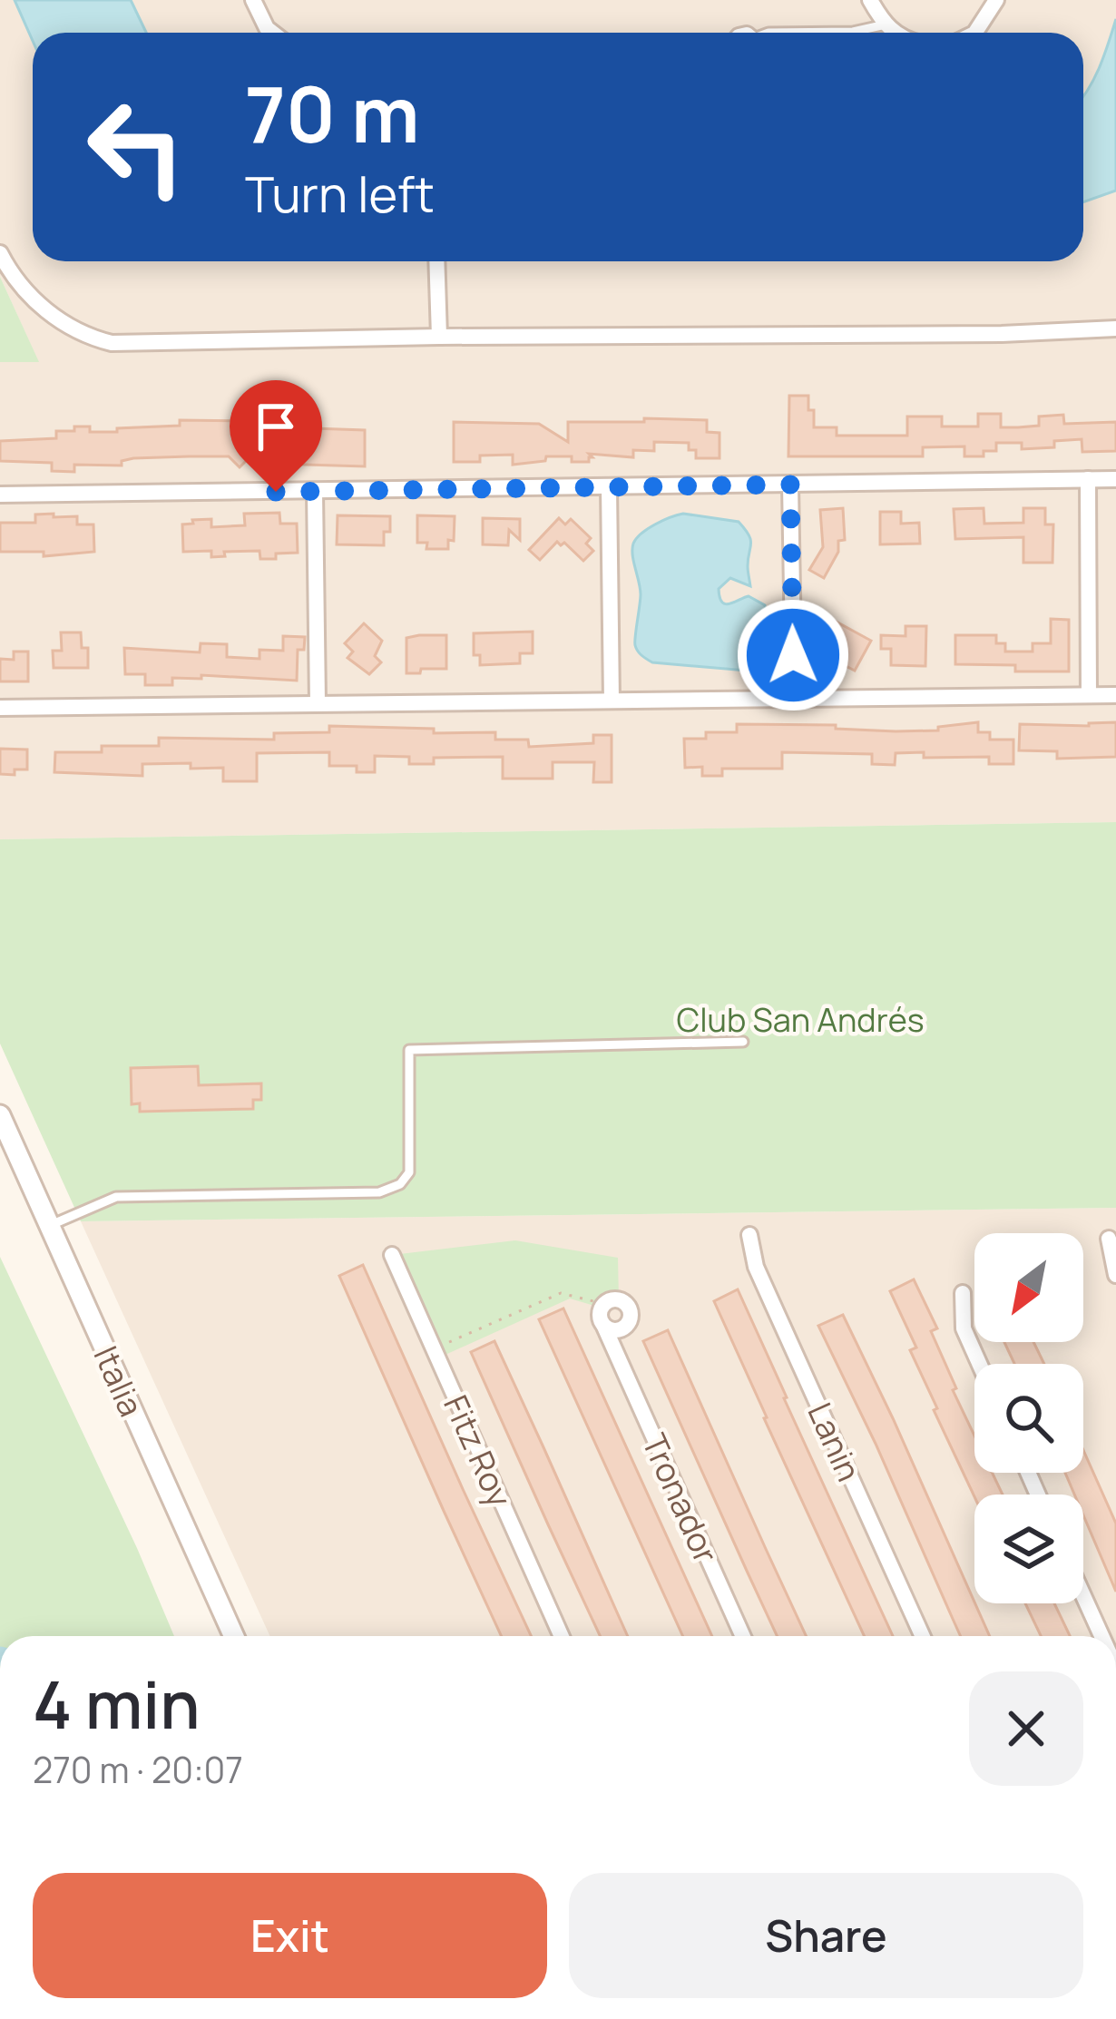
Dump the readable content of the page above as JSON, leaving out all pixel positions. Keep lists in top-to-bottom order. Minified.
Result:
{"streets":{"street":["Italia","Lanin","Fitz Roy","Tronador"]},"parks":["Club San Andrés"],"north":"bottom left","page":{"turn":["70 m","Turn left"],"heading":["4 min","270 m · 20:07"],"buttons":["Exit","Share"]}}
